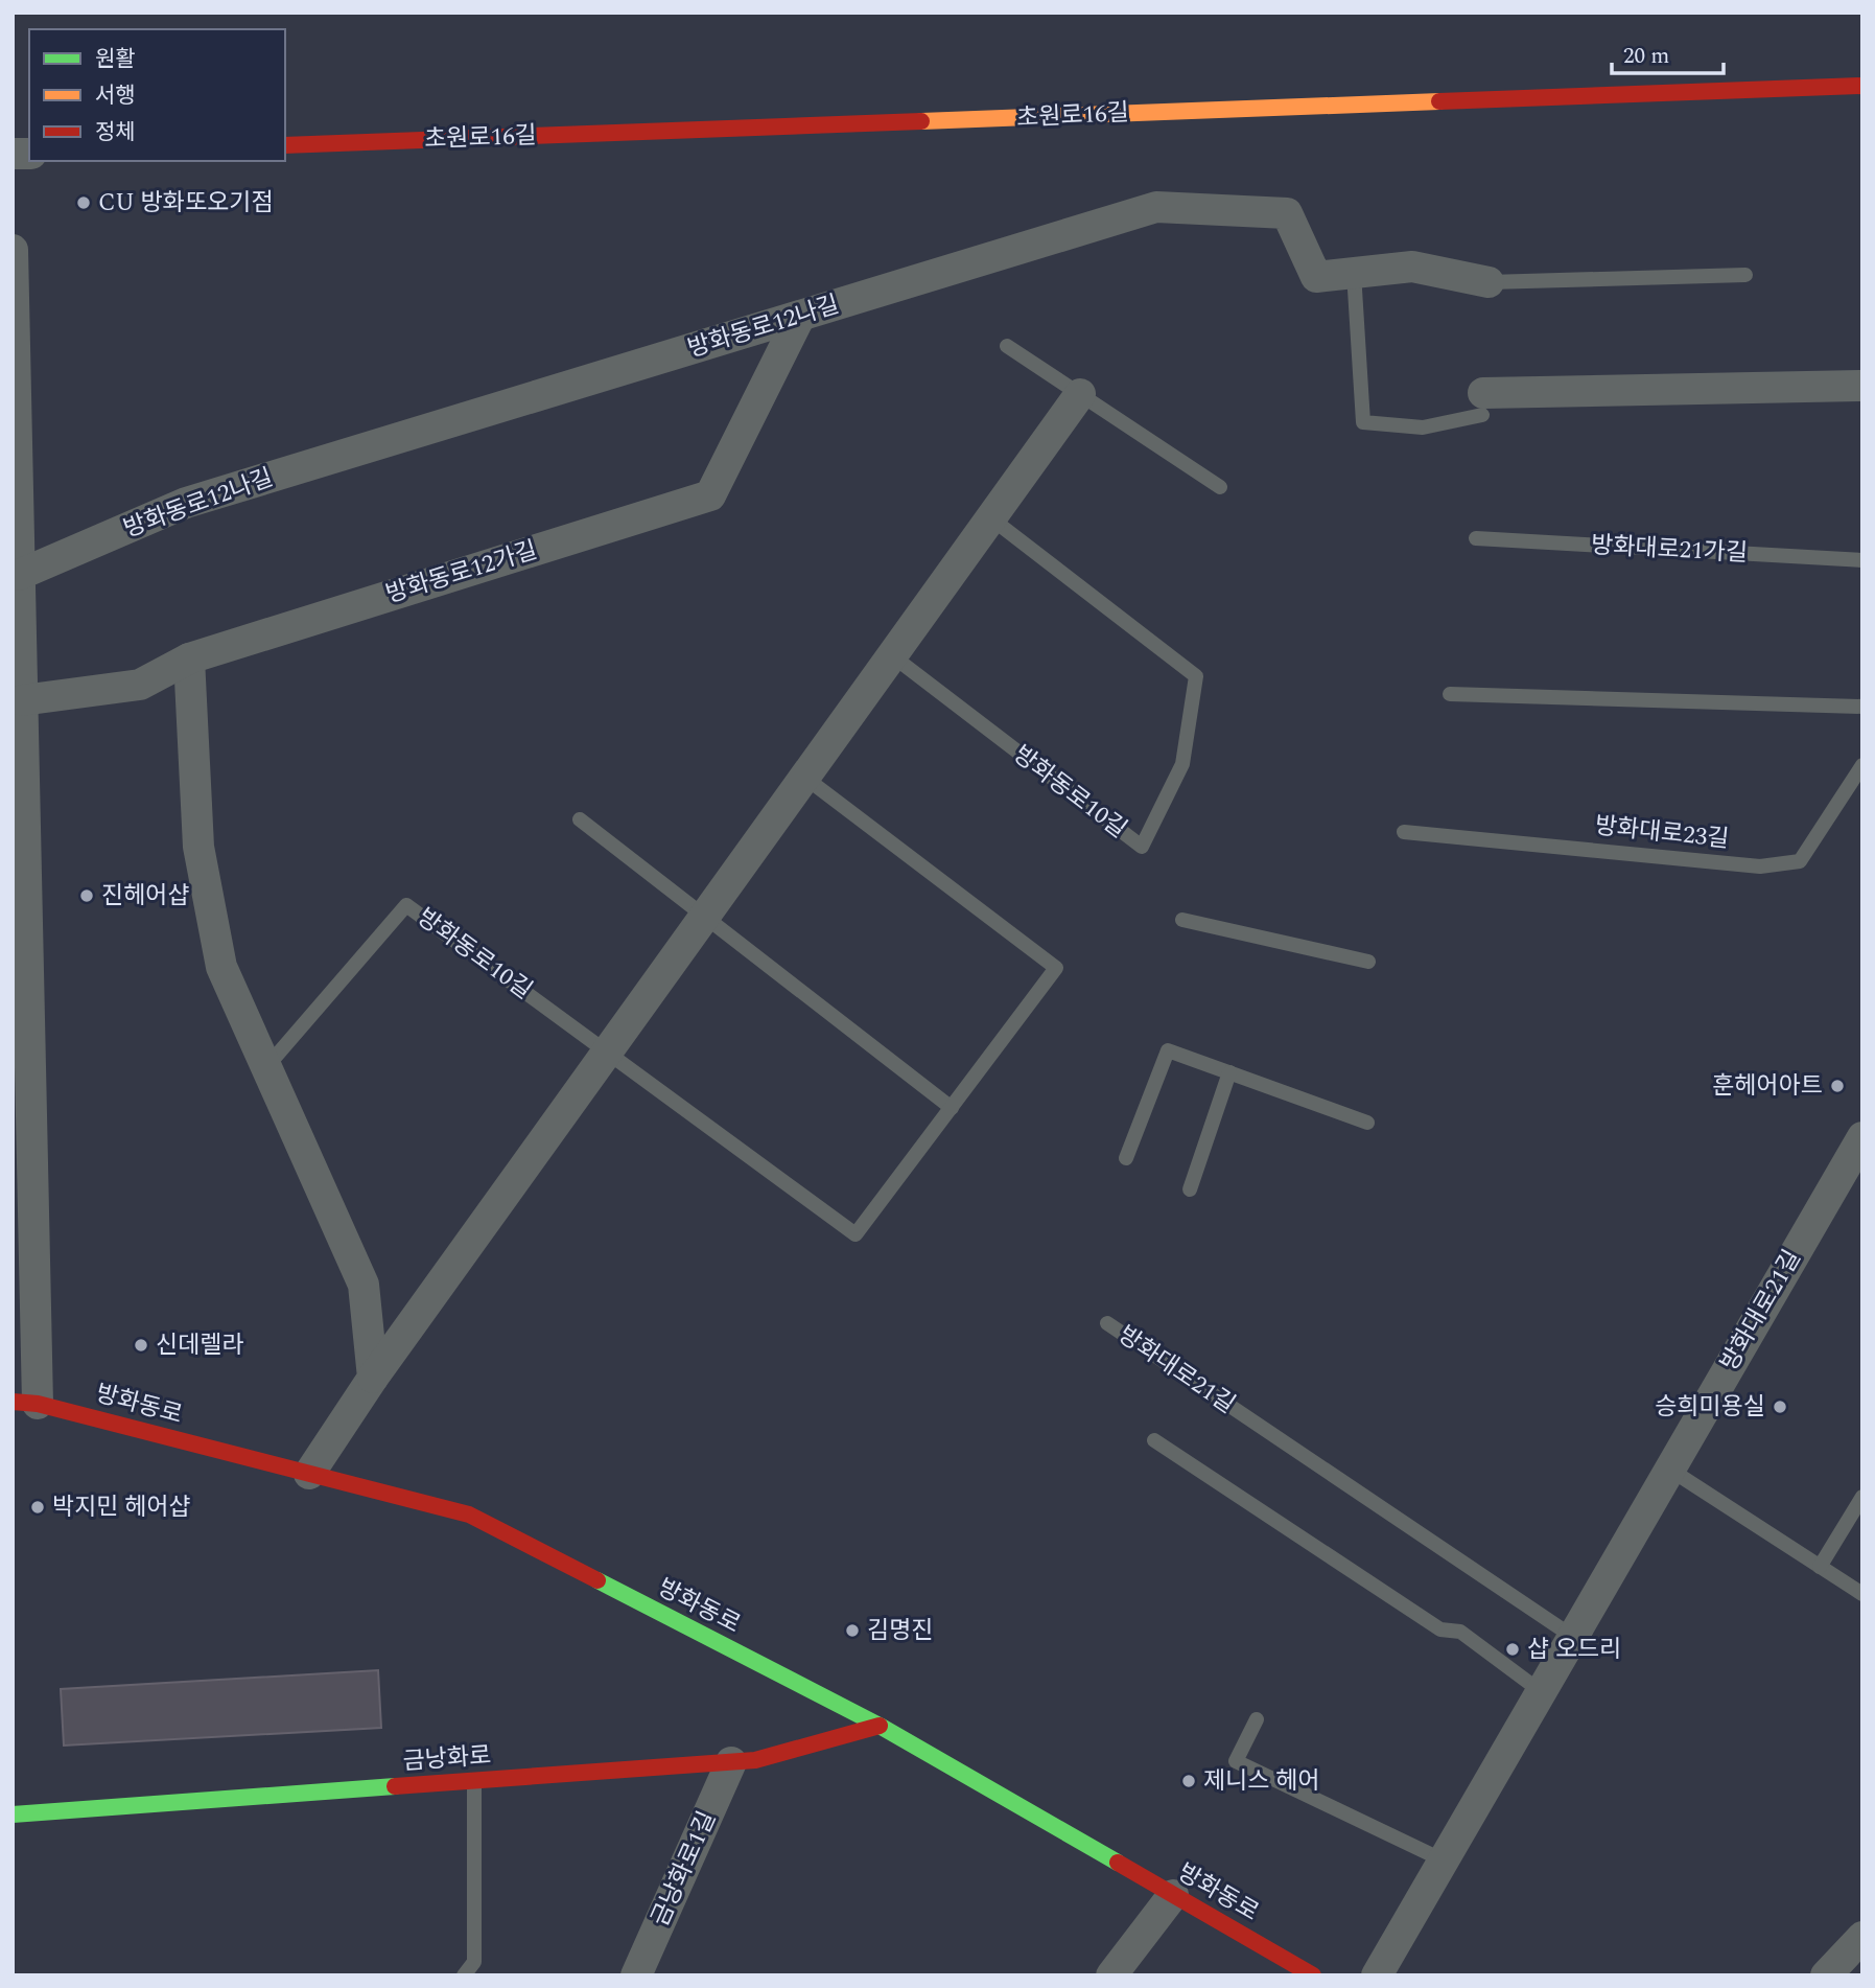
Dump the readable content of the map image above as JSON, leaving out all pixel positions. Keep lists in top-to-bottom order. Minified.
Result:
{"streets":{"street":["초원로16길","방화동로12나길","방화동로12가길","방화대로21길","방화동로","금낭화로","금낭화로1길"],"lane":["방화대로21가길","방화동로10길","방화대로23길"]},"crossings":[["방화동로12나길","방화동로12가길"],["방화동로","금낭화로"],["금낭화로","금낭화로1길"]],"places":["CU 방화또오기점","진헤어샵","훈헤어아트","신데렐라","승희미용실","박지민 헤어샵","김명진","샵 오드리","제니스 헤어"],"legend":["원활","서행","정체"],"scale_bar":"20 m"}
